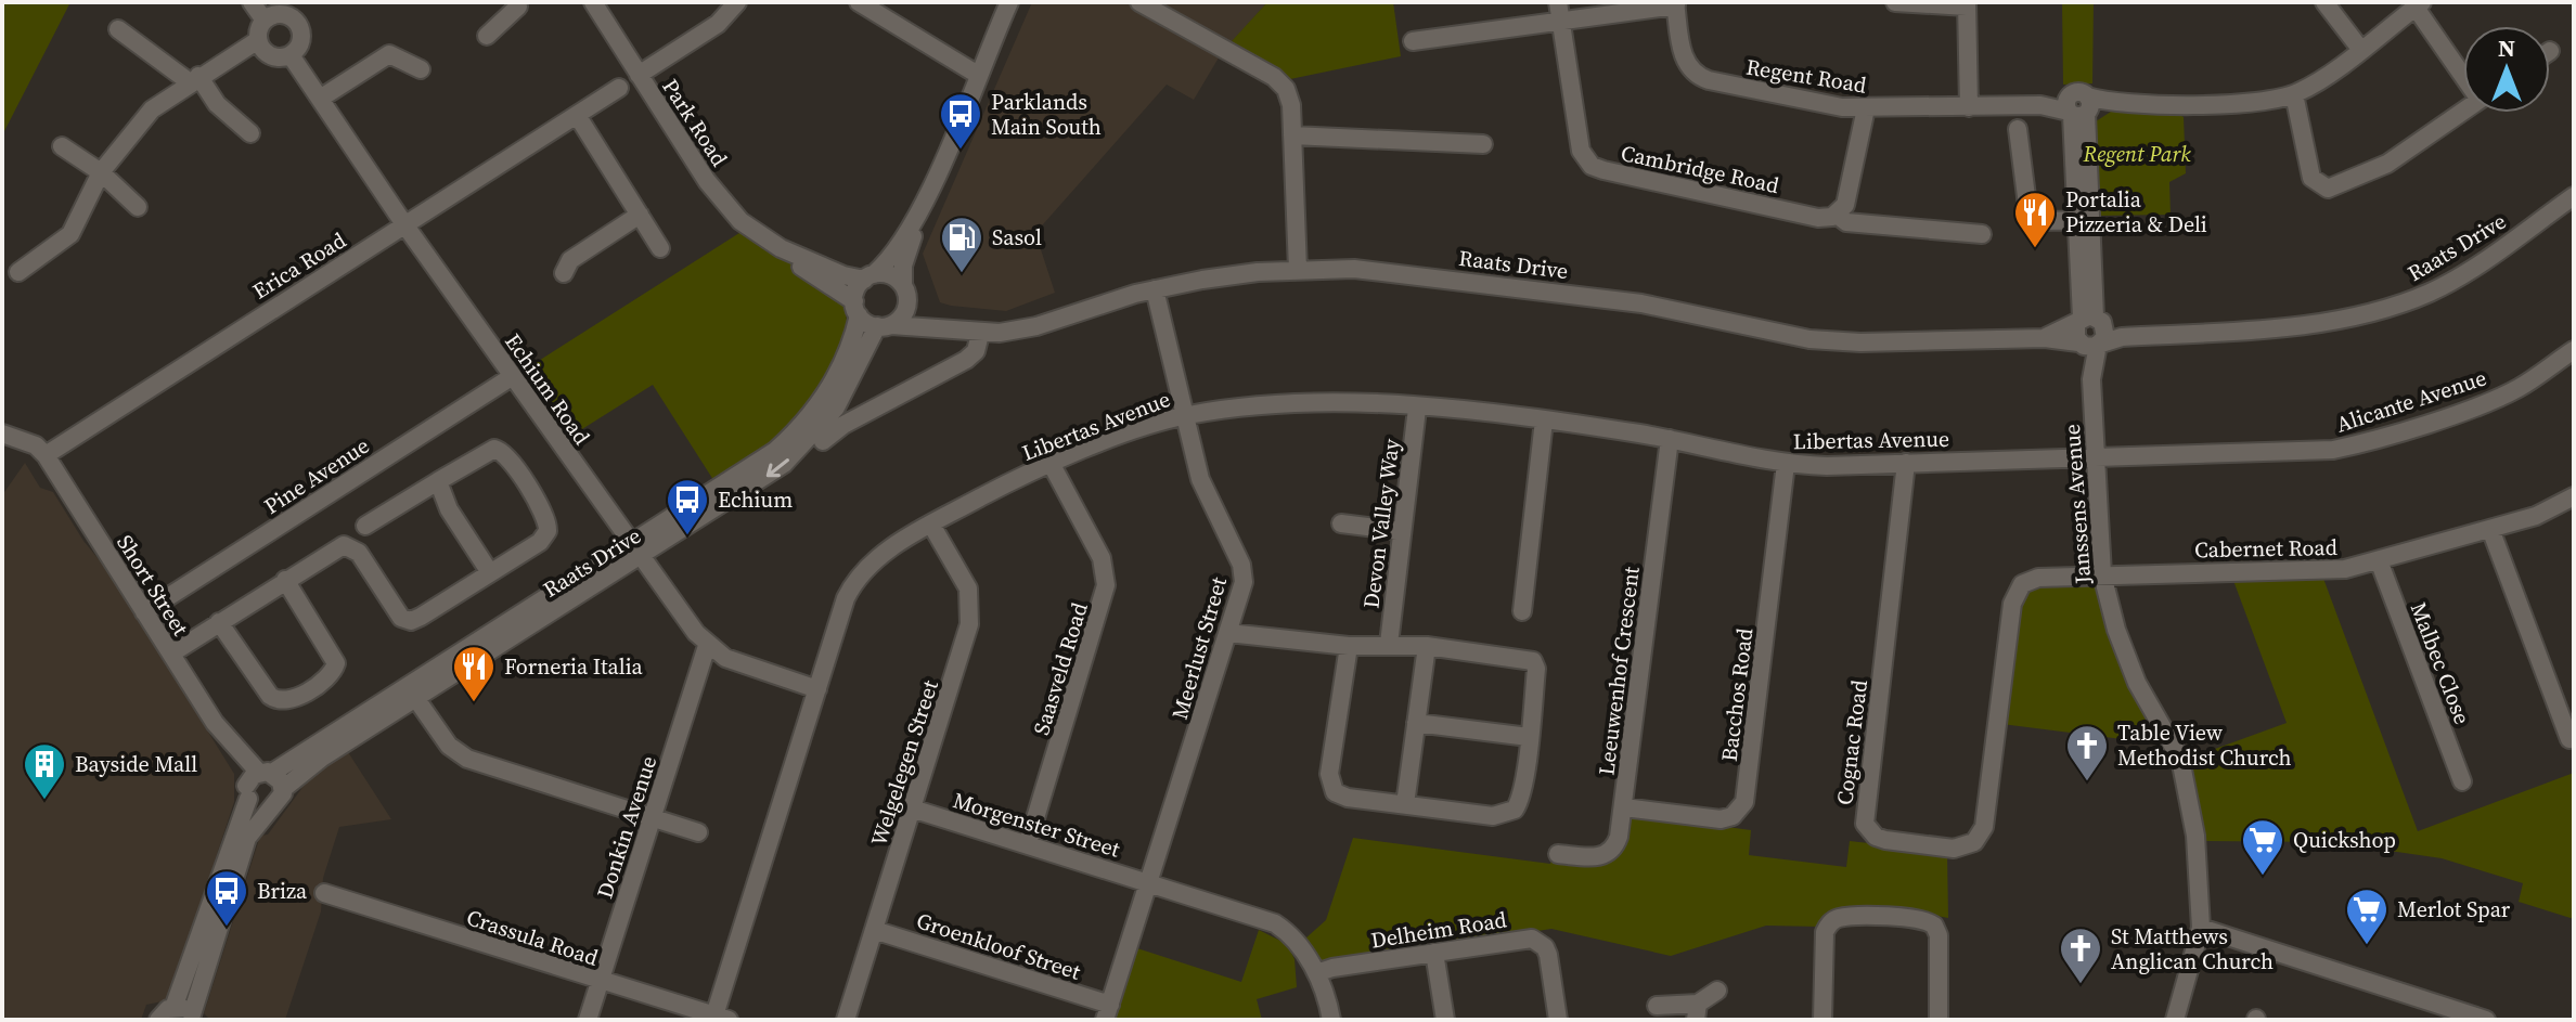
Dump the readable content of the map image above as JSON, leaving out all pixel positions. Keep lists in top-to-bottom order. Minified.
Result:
{"streets":{"street":["Regent Road","Park Road","Cambridge Road","Raats Drive","Erica Road","Echium Road","Alicante Avenue","Libertas Avenue","Pine Avenue","Janssens Avenue","Devon Valley Way","Cabernet Road","Short Street","Meerlust Street","Malbec Close","Saasveld Road","Leeuwenhof Crescent","Bacchos Road","Cognac Road","Welgelegen Street","Morgenster Street","Donkin Avenue","Delheim Road","Crassula Road","Groenkloof Street"]},"crossings":[["Regent Road","Janssens Avenue"],["Park Road","Raats Drive"],["Raats Drive","Echium Road"],["Raats Drive","Janssens Avenue"],["Raats Drive","Short Street"],["Raats Drive","Meerlust Street"],["Erica Road","Echium Road"],["Erica Road","Short Street"],["Echium Road","Libertas Avenue"],["Echium Road","Pine Avenue"],["Echium Road","Donkin Avenue"],["Alicante Avenue","Libertas Avenue"],["Alicante Avenue","Janssens Avenue"],["Libertas Avenue","Janssens Avenue"],["Libertas Avenue","Devon Valley Way"],["Libertas Avenue","Meerlust Street"],["Libertas Avenue","Saasveld Road"],["Libertas Avenue","Leeuwenhof Crescent"],["Libertas Avenue","Bacchos Road"],["Libertas Avenue","Cognac Road"],["Libertas Avenue","Welgelegen Street"],["Libertas Avenue","Crassula Road"],["Pine Avenue","Short Street"],["Janssens Avenue","Cabernet Road"],["Janssens Avenue","Cognac Road"],["Cabernet Road","Malbec Close"],["Cabernet Road","Cognac Road"],["Meerlust Street","Morgenster Street"],["Meerlust Street","Groenkloof Street"],["Saasveld Road","Morgenster Street"],["Leeuwenhof Crescent","Bacchos Road"],["Welgelegen Street","Morgenster Street"],["Welgelegen Street","Groenkloof Street"],["Morgenster Street","Delheim Road"],["Donkin Avenue","Crassula Road"]],"parks":["Regent Park"],"places":{"bus stop":["Parklands Main South","Echium","Briza"],"restaurant":["Portalia Pizzeria & Deli","Forneria Italia"],"fuel station":["Sasol"],"church":["Table View Methodist Church","St Matthews Anglican Church"],"building":["Bayside Mall"],"supermarket":["Quickshop","Merlot Spar"]},"north":"top"}
